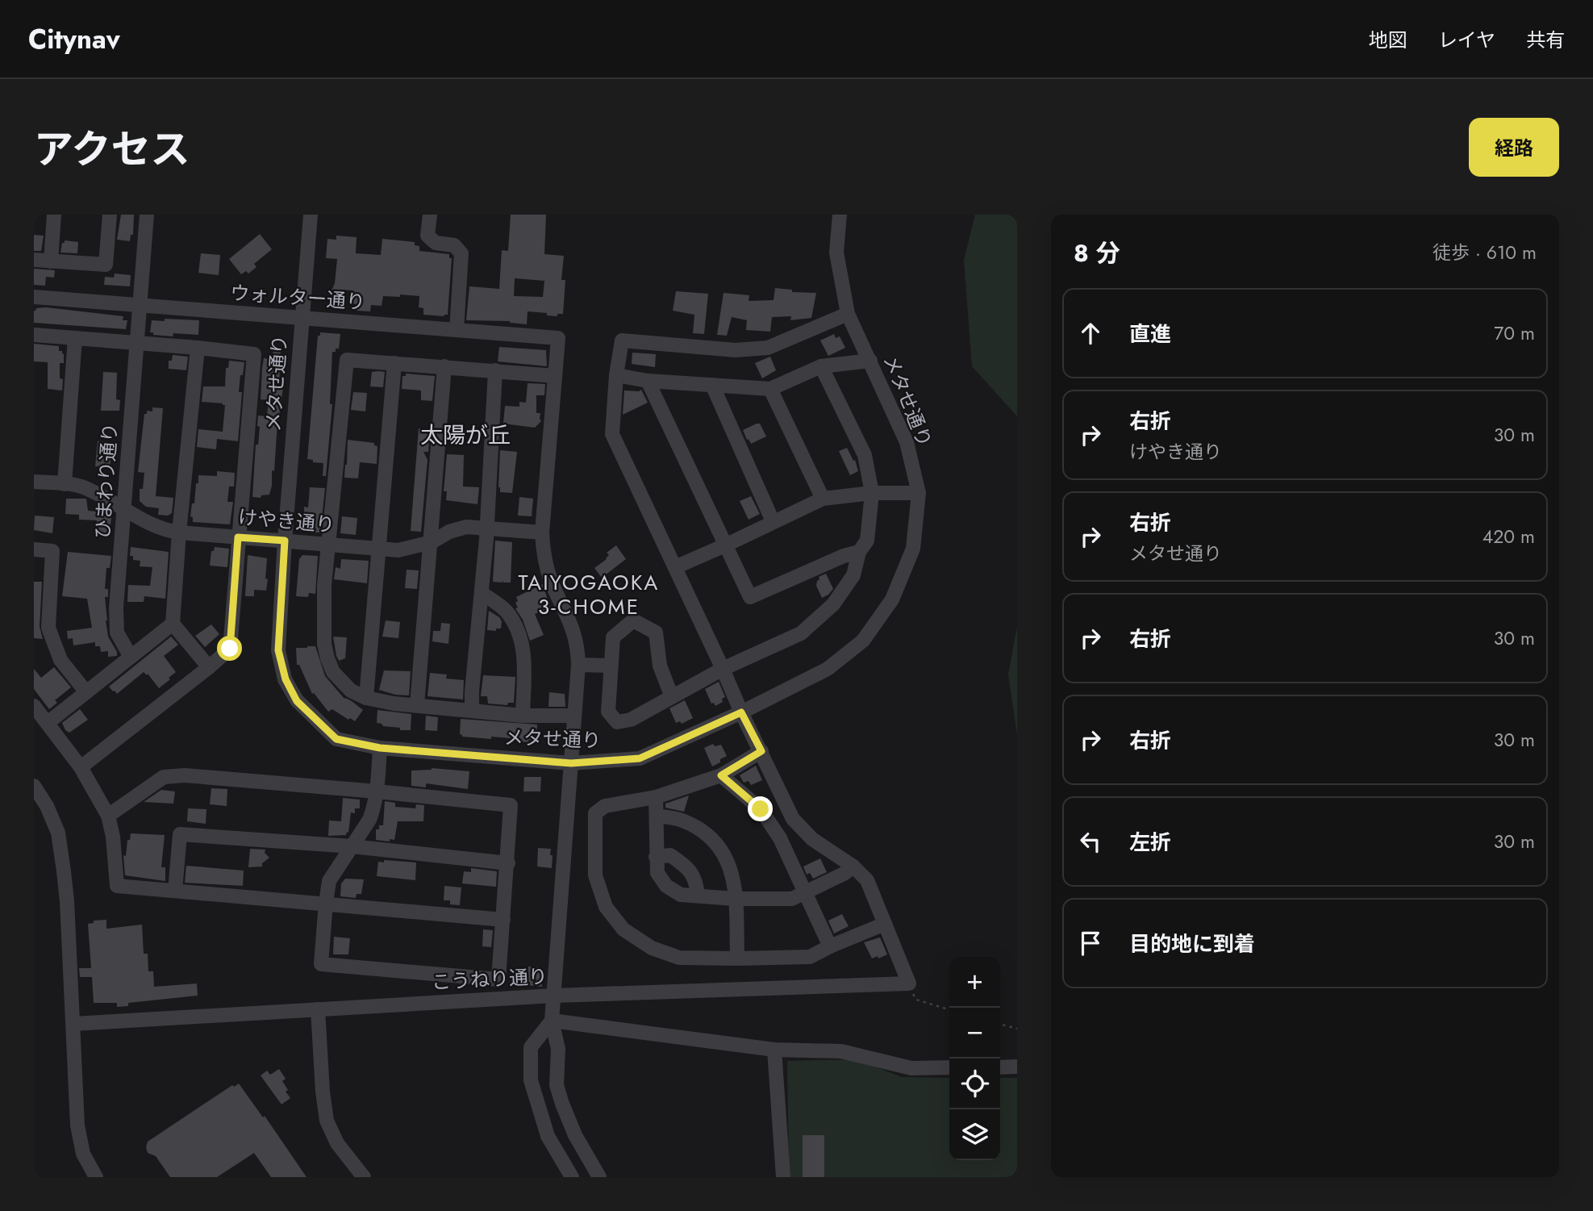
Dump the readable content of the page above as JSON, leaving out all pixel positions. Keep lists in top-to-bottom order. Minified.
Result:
{"streets":{"street":["ウォルター通り","メタせ通り","ひまわり通り","けやき通り","こうねり通り"]},"crossings":[["ウォルター通り","メタせ通り"],["ウォルター通り","ひまわり通り"],["メタせ通り","けやき通り"],["ひまわり通り","けやき通り"]],"districts":["太陽が丘","TAIYOGAOKA 3-CHOME"],"page":{"header":"Citynav","nav":["地図","レイヤ","共有"],"title":"アクセス","buttons":"経路","heading":["8 分","徒歩 · 610 m"],"list":[["直進","70 m"],["右折","けやき通り","30 m"],["右折","メタせ通り","420 m"],["右折","30 m"],["右折","30 m"],["左折","30 m"],"目的地に到着"],"map_buttons":["+","−"]}}
